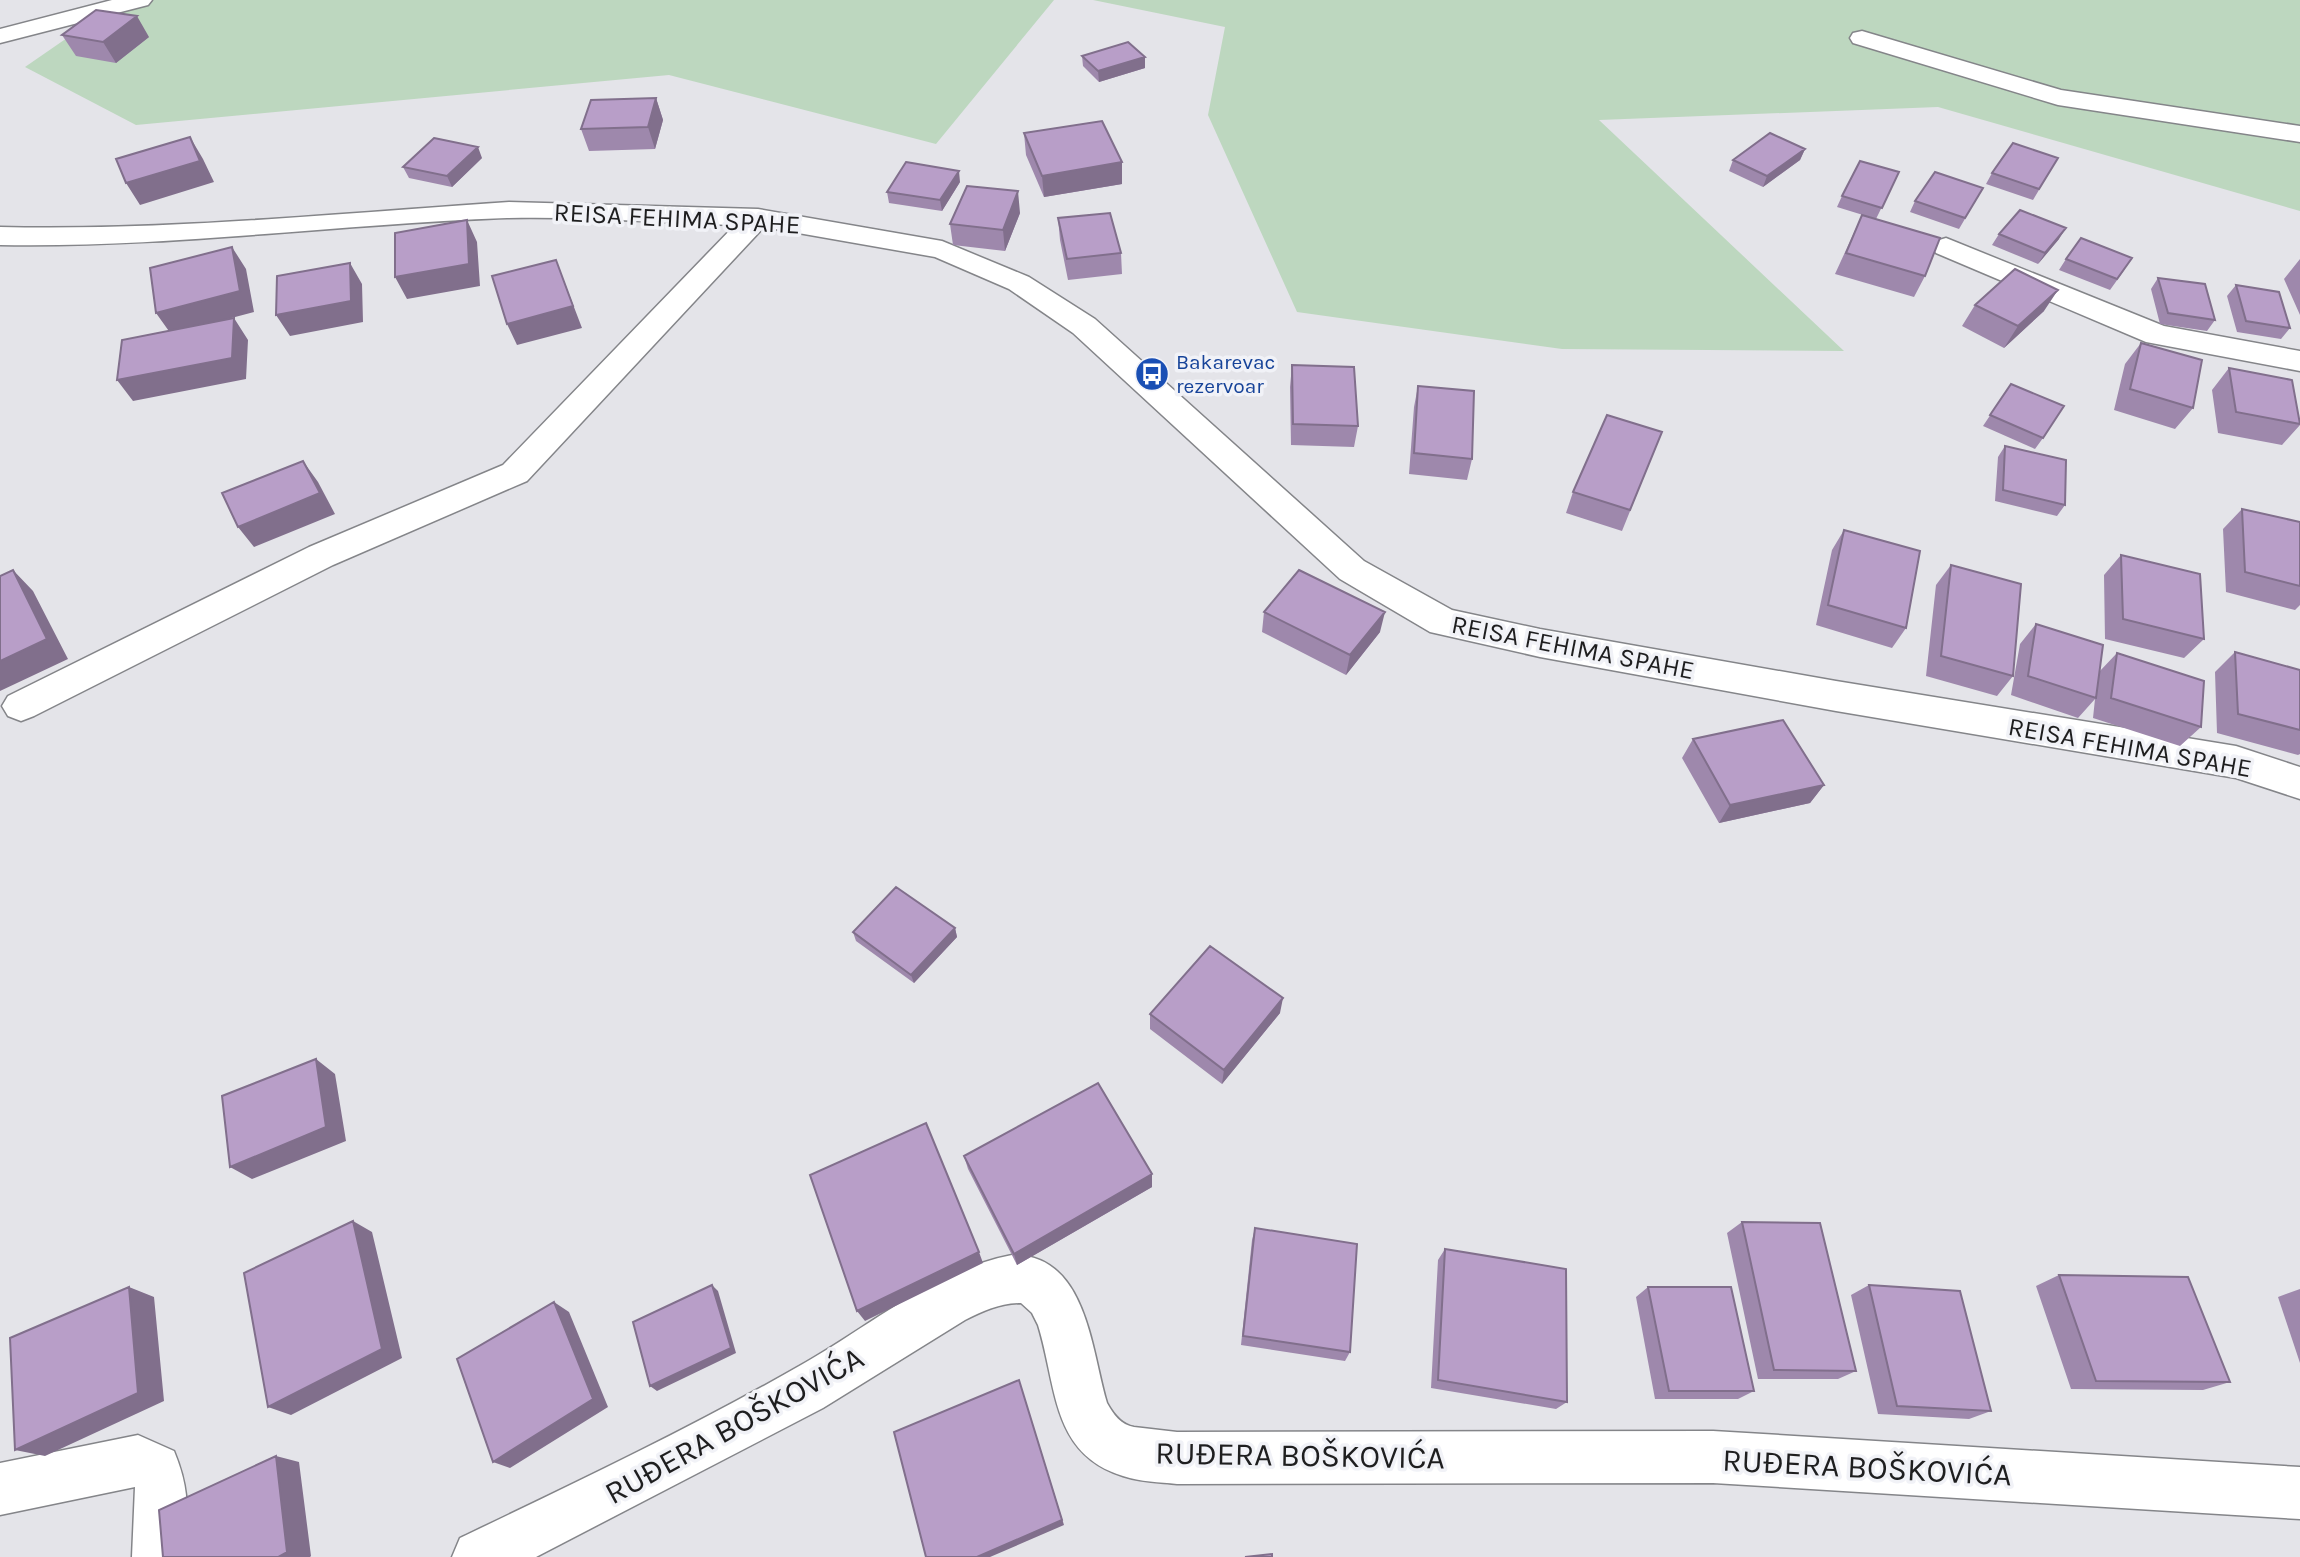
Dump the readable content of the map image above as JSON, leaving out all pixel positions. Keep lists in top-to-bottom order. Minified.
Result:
{"streets":{"street":["REISA FEHIMA SPAHE","RUĐERA BOŠKOVIĆA"]},"places":{"bus stop":["Bakarevac rezervoar"]}}
